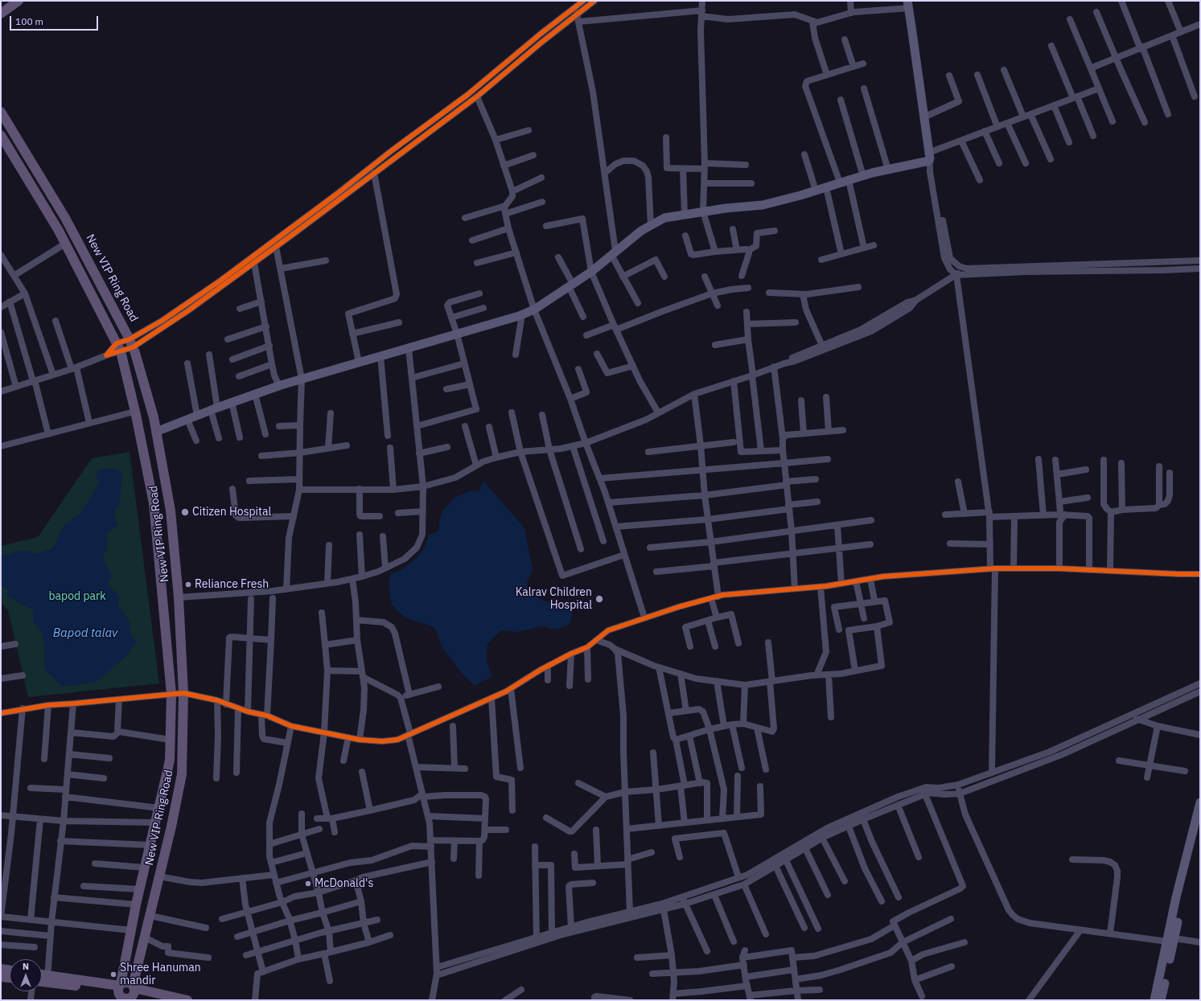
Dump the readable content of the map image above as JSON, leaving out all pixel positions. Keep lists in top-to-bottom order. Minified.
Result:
{"streets":{"main road":["New VIP Ring Road"]},"water":["Bapod talav"],"parks":["bapod park"],"places":["Citizen Hospital","Reliance Fresh","Kalrav Children Hospital","McDonald's","Shree Hanuman mandir"],"scale_bar":"100 m","north":"top"}
